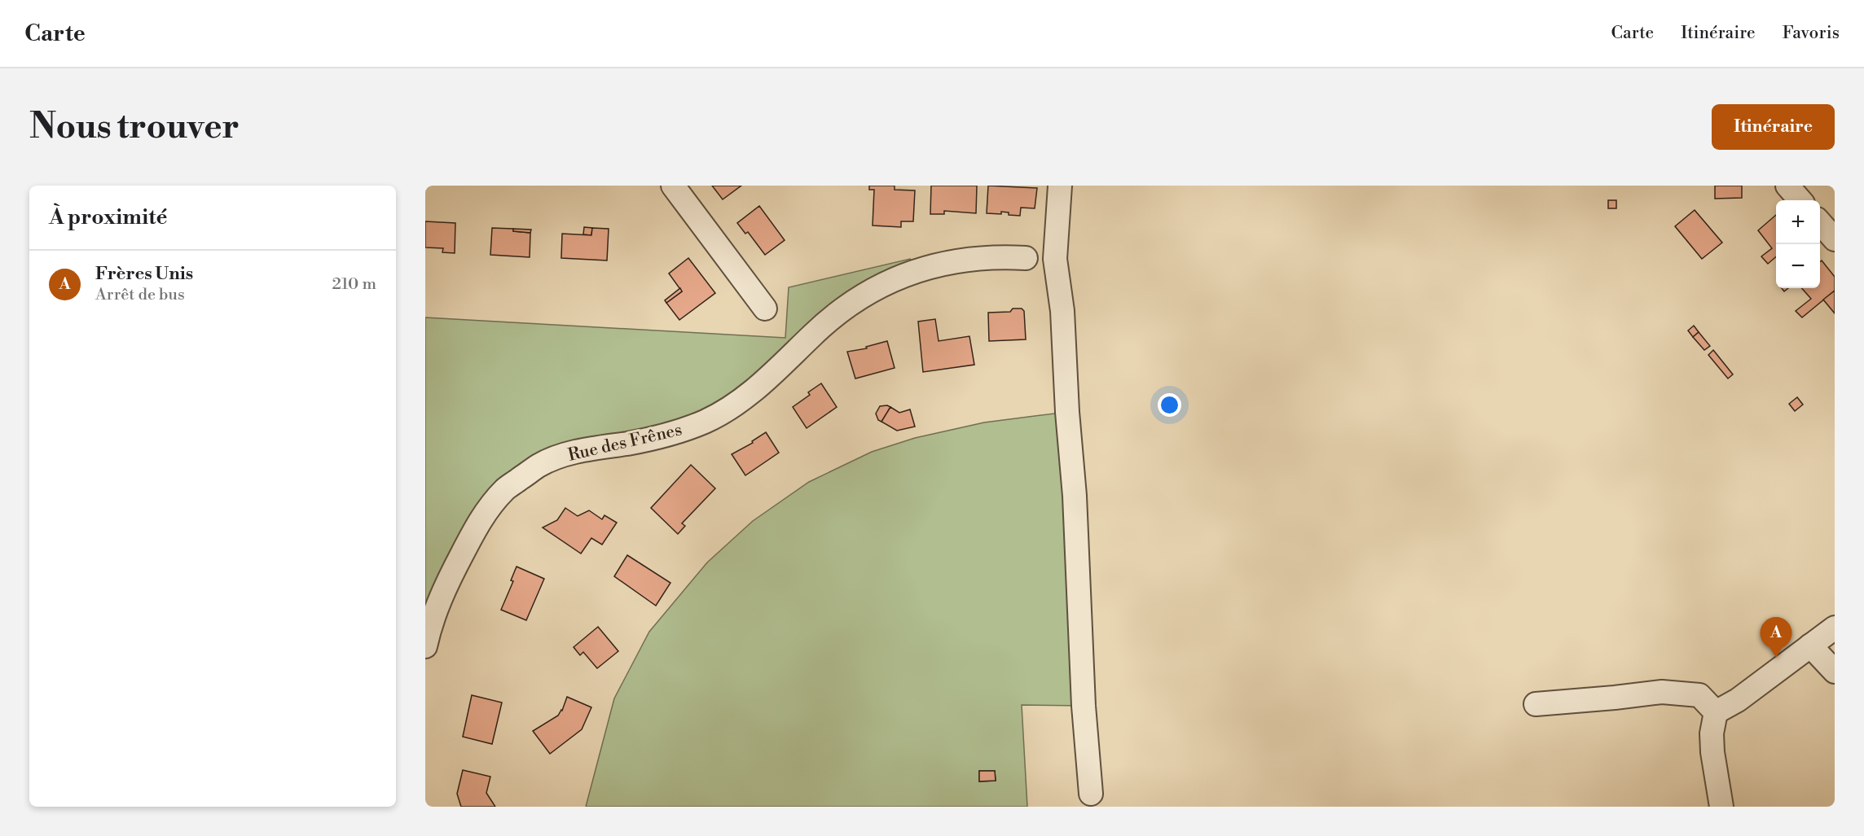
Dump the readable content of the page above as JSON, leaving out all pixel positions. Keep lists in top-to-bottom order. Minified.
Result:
{"streets":{"street":["Rue des Frênes"]},"page":{"header":"Carte","nav":["Carte","Itinéraire","Favoris"],"buttons":"Itinéraire","title":"Nous trouver","heading":"À proximité","map_buttons":["+","−"],"list":[{"mark":"A","name":"Frères Unis","note":"Arrêt de bus","value":"210 m"}],"pins":"A"}}
